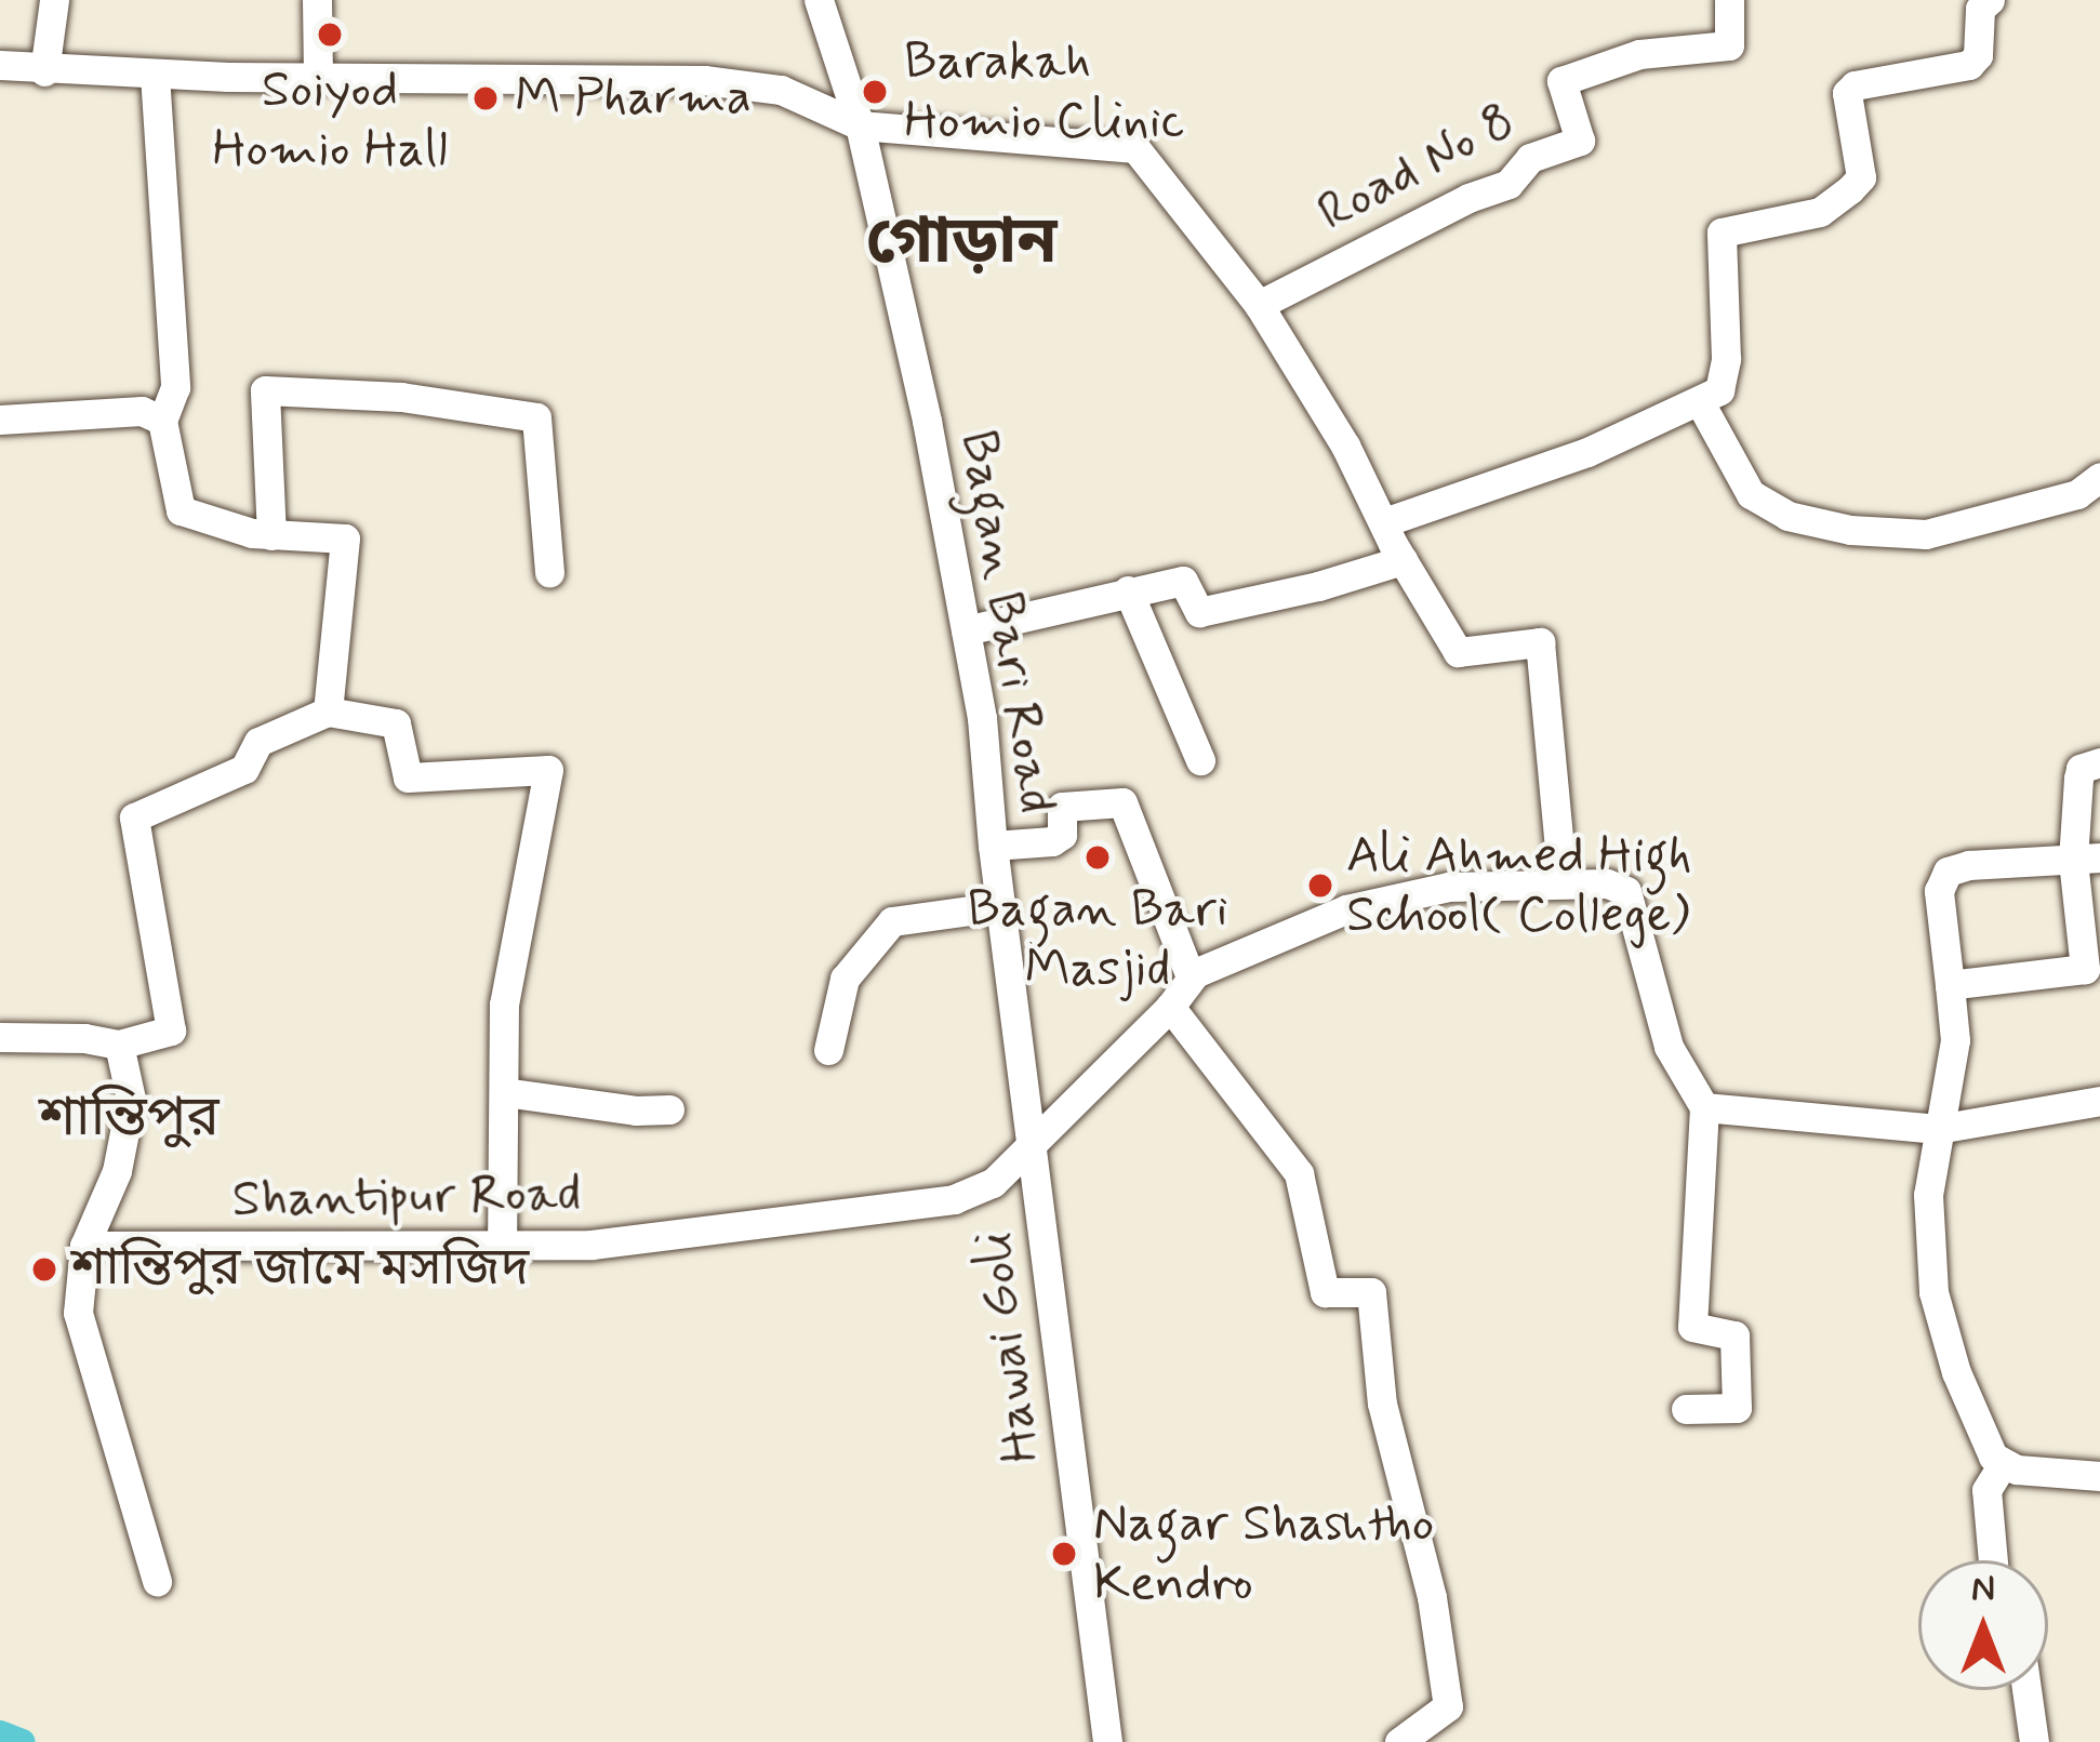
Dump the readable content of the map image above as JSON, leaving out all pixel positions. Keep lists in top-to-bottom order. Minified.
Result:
{"streets":{"street":["Road No 8","Bagan Bari Road","Shantipur Road","Hawai Goli"]},"crossings":[["Bagan Bari Road","Shantipur Road"],["Bagan Bari Road","Hawai Goli"],["Shantipur Road","Hawai Goli"]],"districts":["গোড়ান","শান্তিপুর"],"places":["Soiyod Homio Hall","Barakah Homio Clinic","M Pharma","Bagan Bari Masjid","Ali Ahmed High School( College)","শান্তিপুর জামে মসজিদ","Nagar Shashtho Kendro"],"north":"top"}
